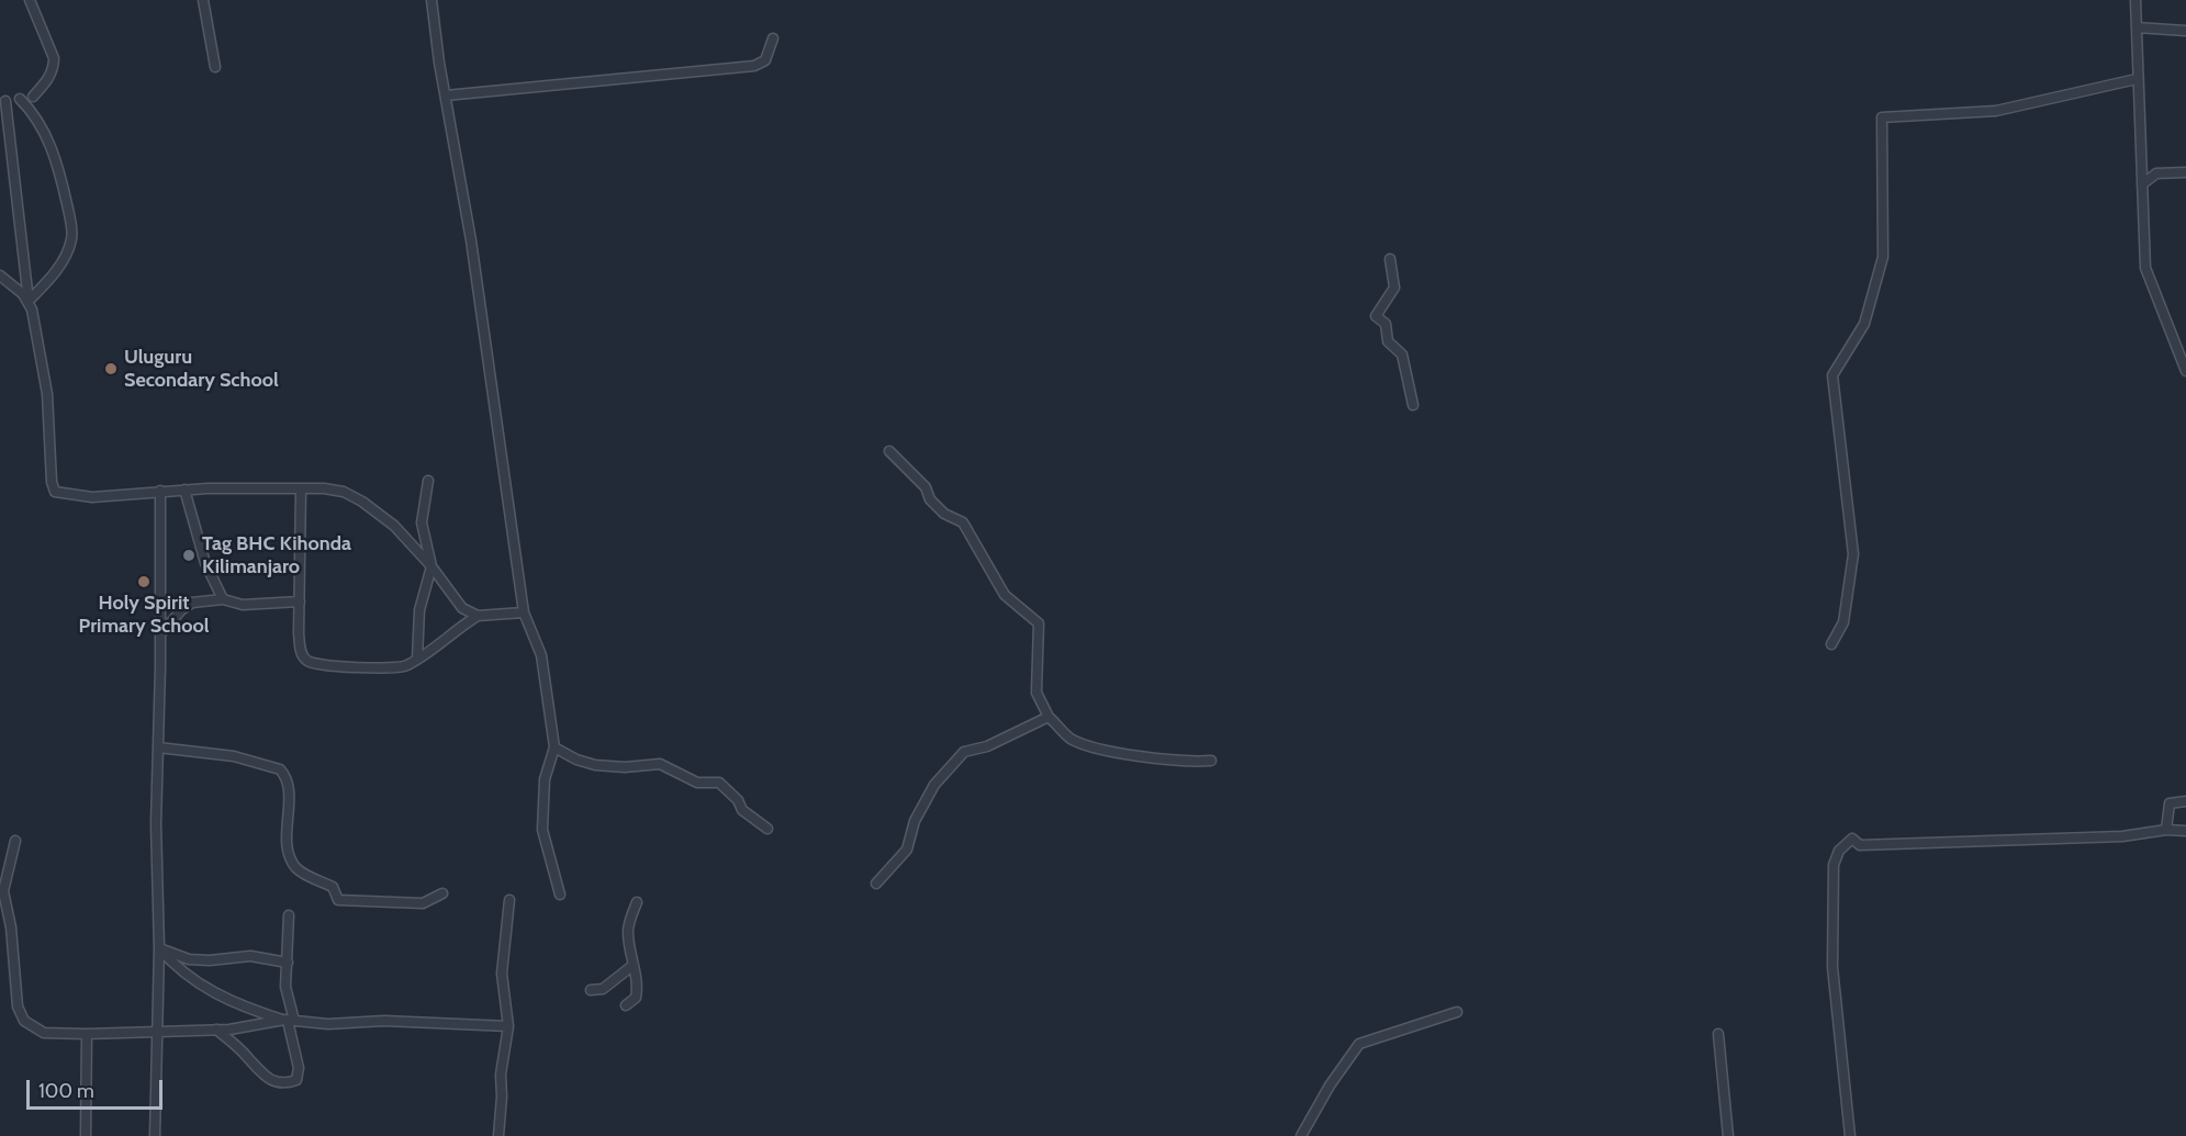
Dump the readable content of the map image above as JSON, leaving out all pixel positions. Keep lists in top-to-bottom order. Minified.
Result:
{"places":["Uluguru Secondary School","Tag BHC Kihonda Kilimanjaro","Holy Spirit Primary School"],"scale_bar":"100 m"}
